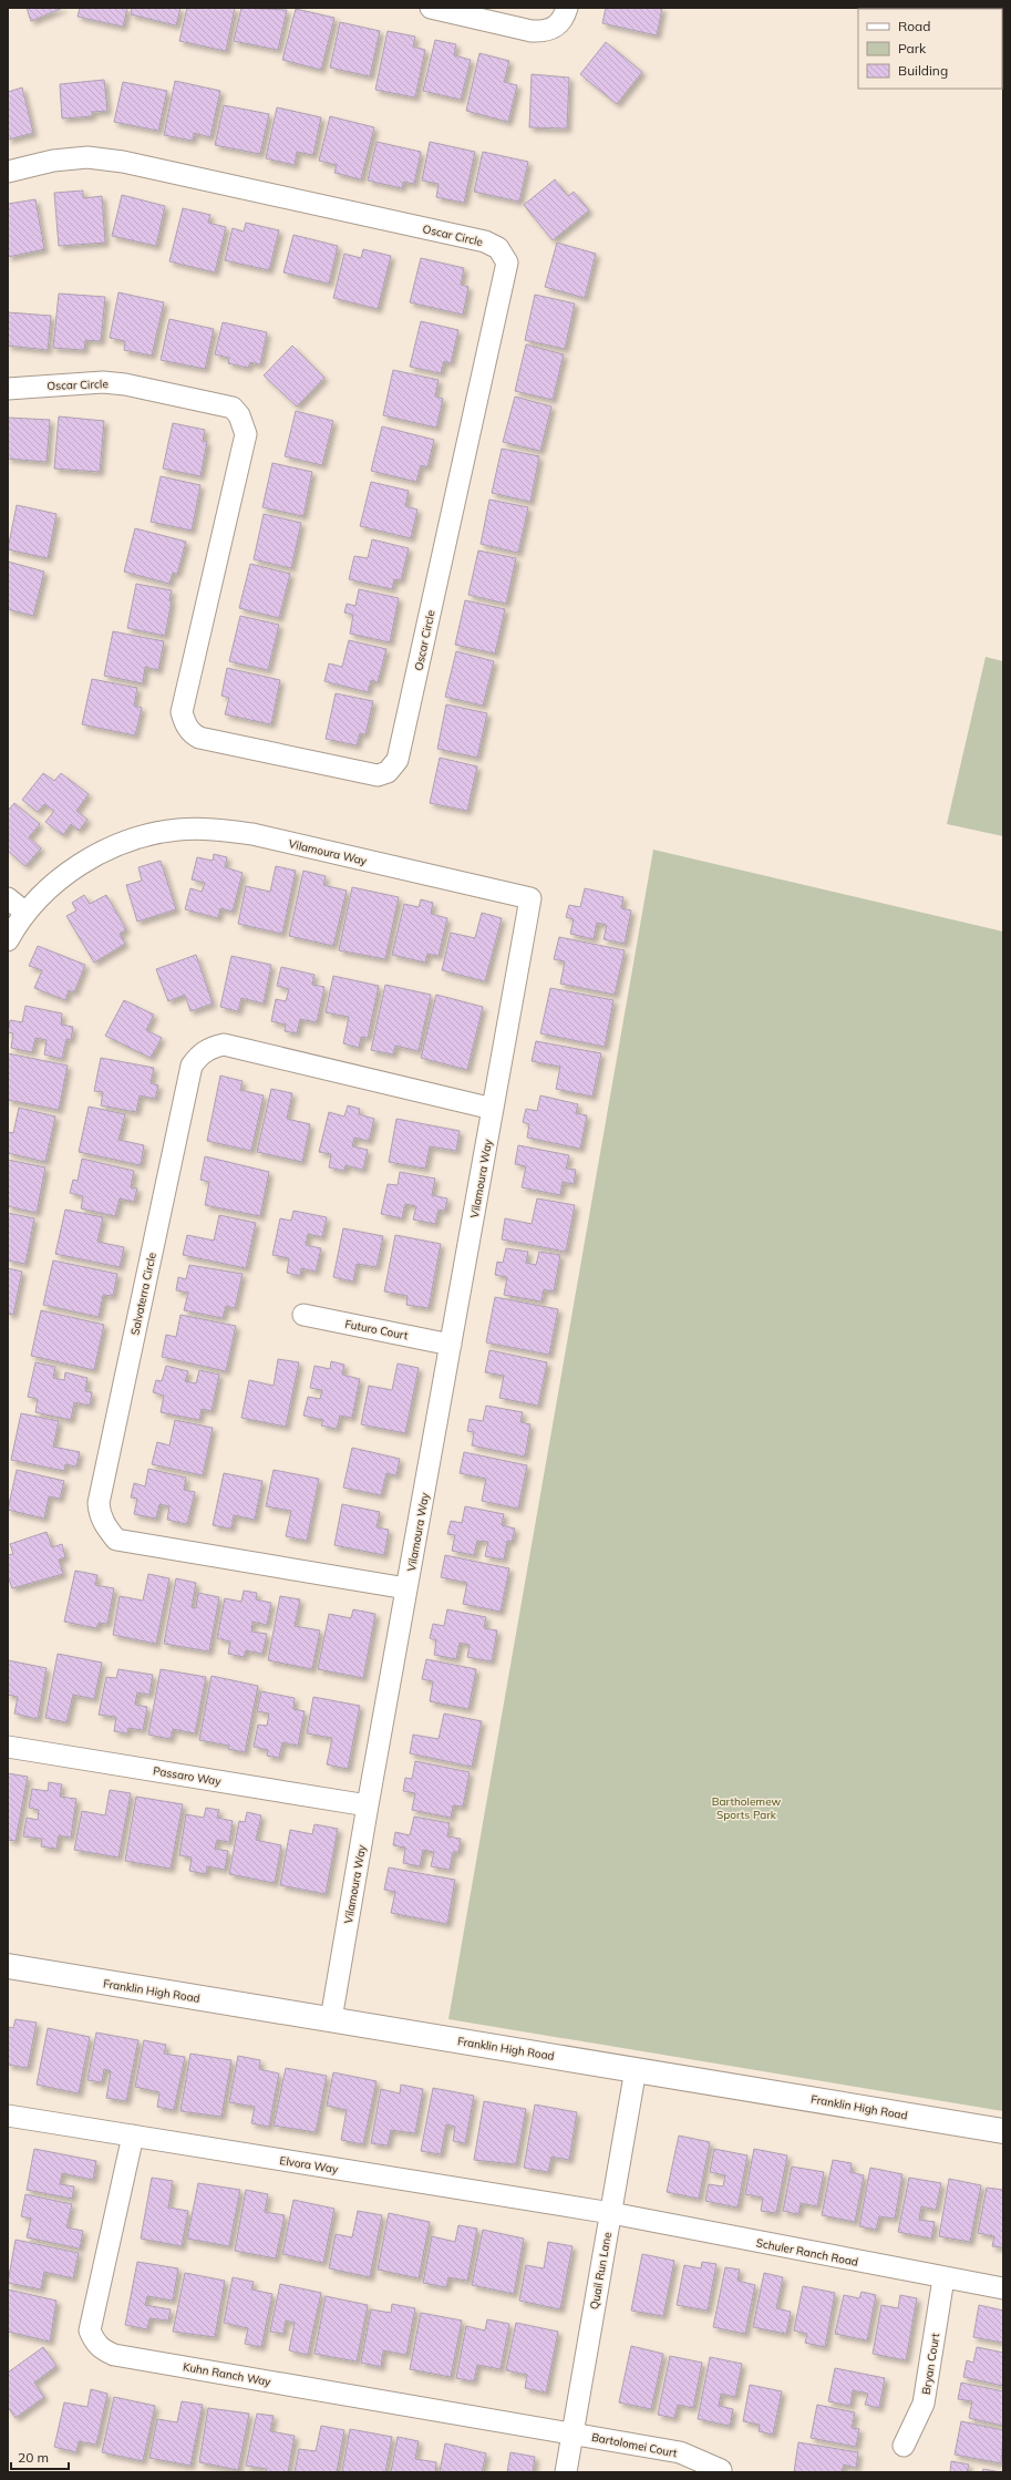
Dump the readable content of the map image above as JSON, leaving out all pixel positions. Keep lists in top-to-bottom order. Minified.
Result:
{"streets":{"street":["Oscar Circle","Vilamoura Way","Salvaterra Circle","Futuro Court","Passaro Way","Franklin High Road","Elvora Way","Schuler Ranch Road","Quail Run Lane","Bryan Court","Kuhn Ranch Way","Bartolomei Court"]},"crossings":[["Vilamoura Way","Salvaterra Circle"],["Vilamoura Way","Futuro Court"],["Vilamoura Way","Passaro Way"],["Vilamoura Way","Franklin High Road"],["Franklin High Road","Quail Run Lane"],["Elvora Way","Schuler Ranch Road"],["Elvora Way","Quail Run Lane"],["Elvora Way","Kuhn Ranch Way"],["Schuler Ranch Road","Quail Run Lane"],["Schuler Ranch Road","Bryan Court"],["Quail Run Lane","Kuhn Ranch Way"],["Quail Run Lane","Bartolomei Court"],["Kuhn Ranch Way","Bartolomei Court"]],"parks":["Bartholemew Sports Park"],"legend":["Road","Park","Building"],"scale_bar":"20 m"}
